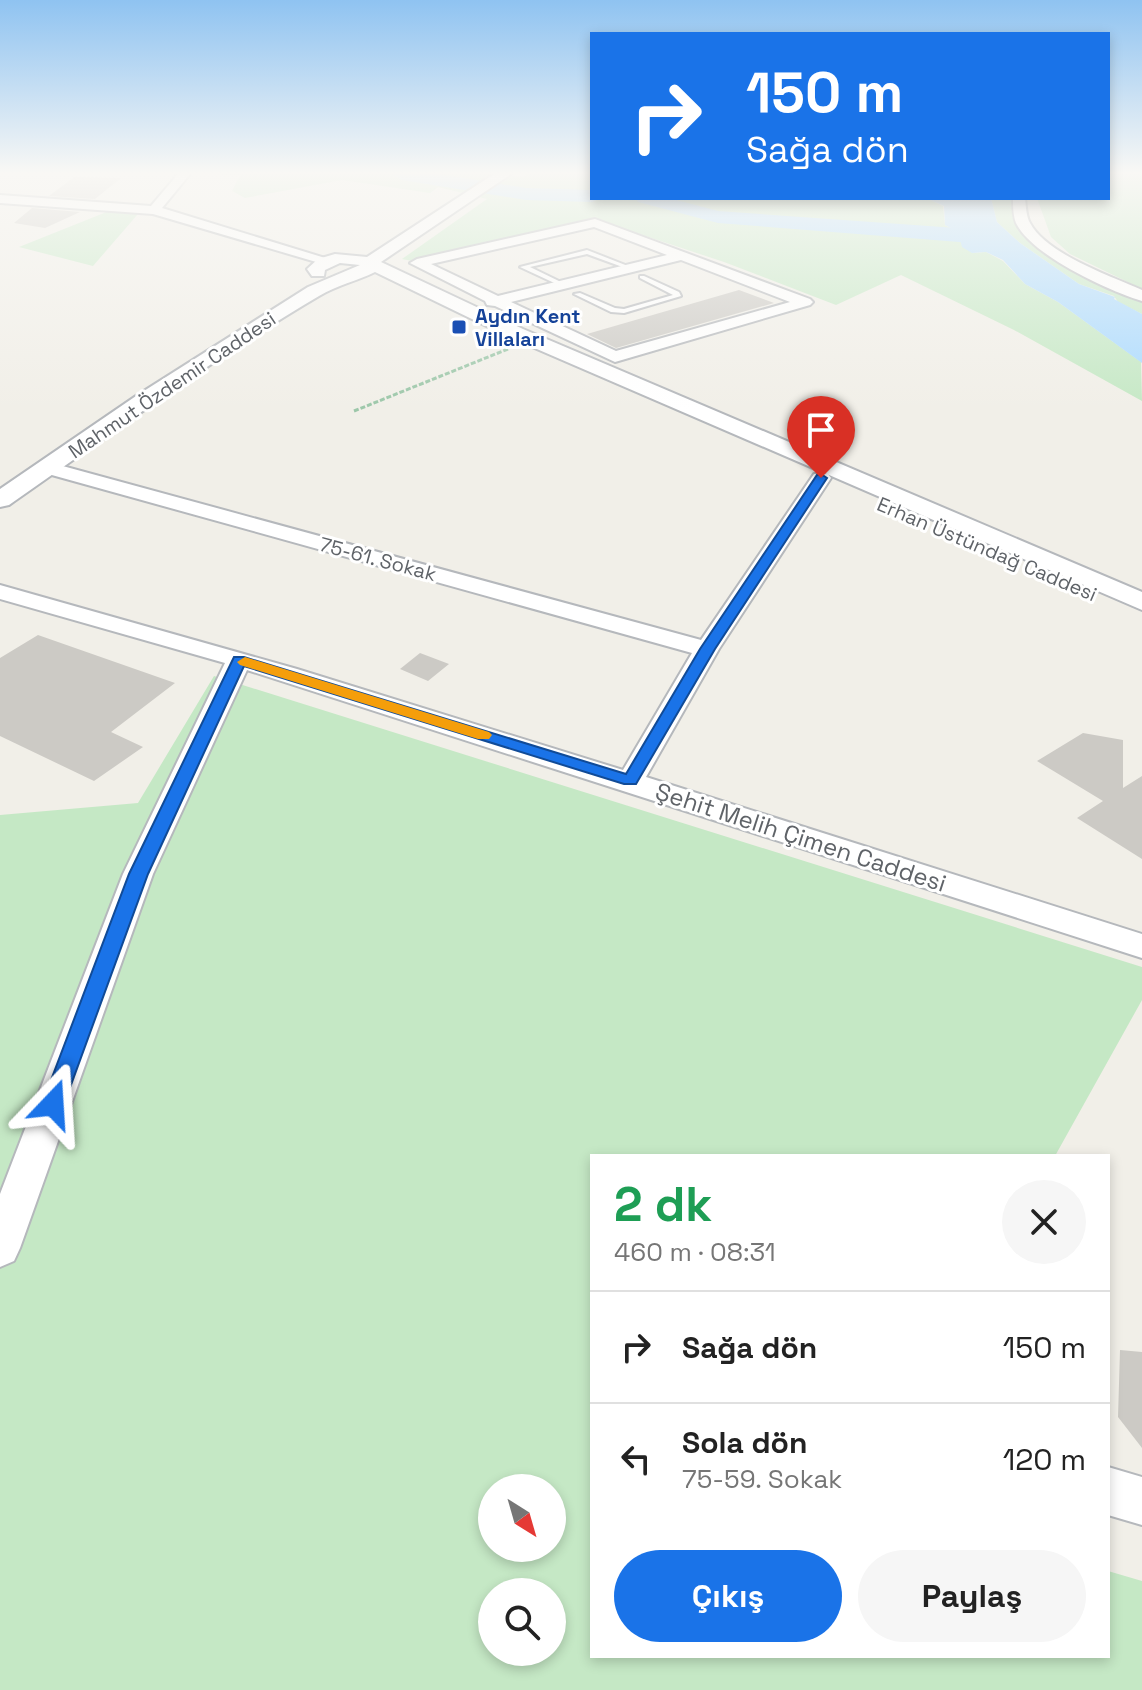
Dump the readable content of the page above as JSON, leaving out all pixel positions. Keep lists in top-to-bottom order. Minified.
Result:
{"streets":{"street":["Mahmut Özdemir Caddesi","Erhan Üstündağ Caddesi","75-61. Sokak","Şehit Melih Çimen Caddesi"]},"crossings":[["Mahmut Özdemir Caddesi","Erhan Üstündağ Caddesi"],["Mahmut Özdemir Caddesi","75-61. Sokak"]],"places":{"transit":["Aydın Kent Villaları"]},"north":"bottom right","page":{"turn":["150 m","Sağa dön"],"heading":["2 dk","460 m · 08:31"],"list":[{"name":"Sağa dön","value":"150 m"},{"name":"Sola dön","note":"75-59. Sokak","value":"120 m"}],"buttons":["Çıkış","Paylaş"]}}
